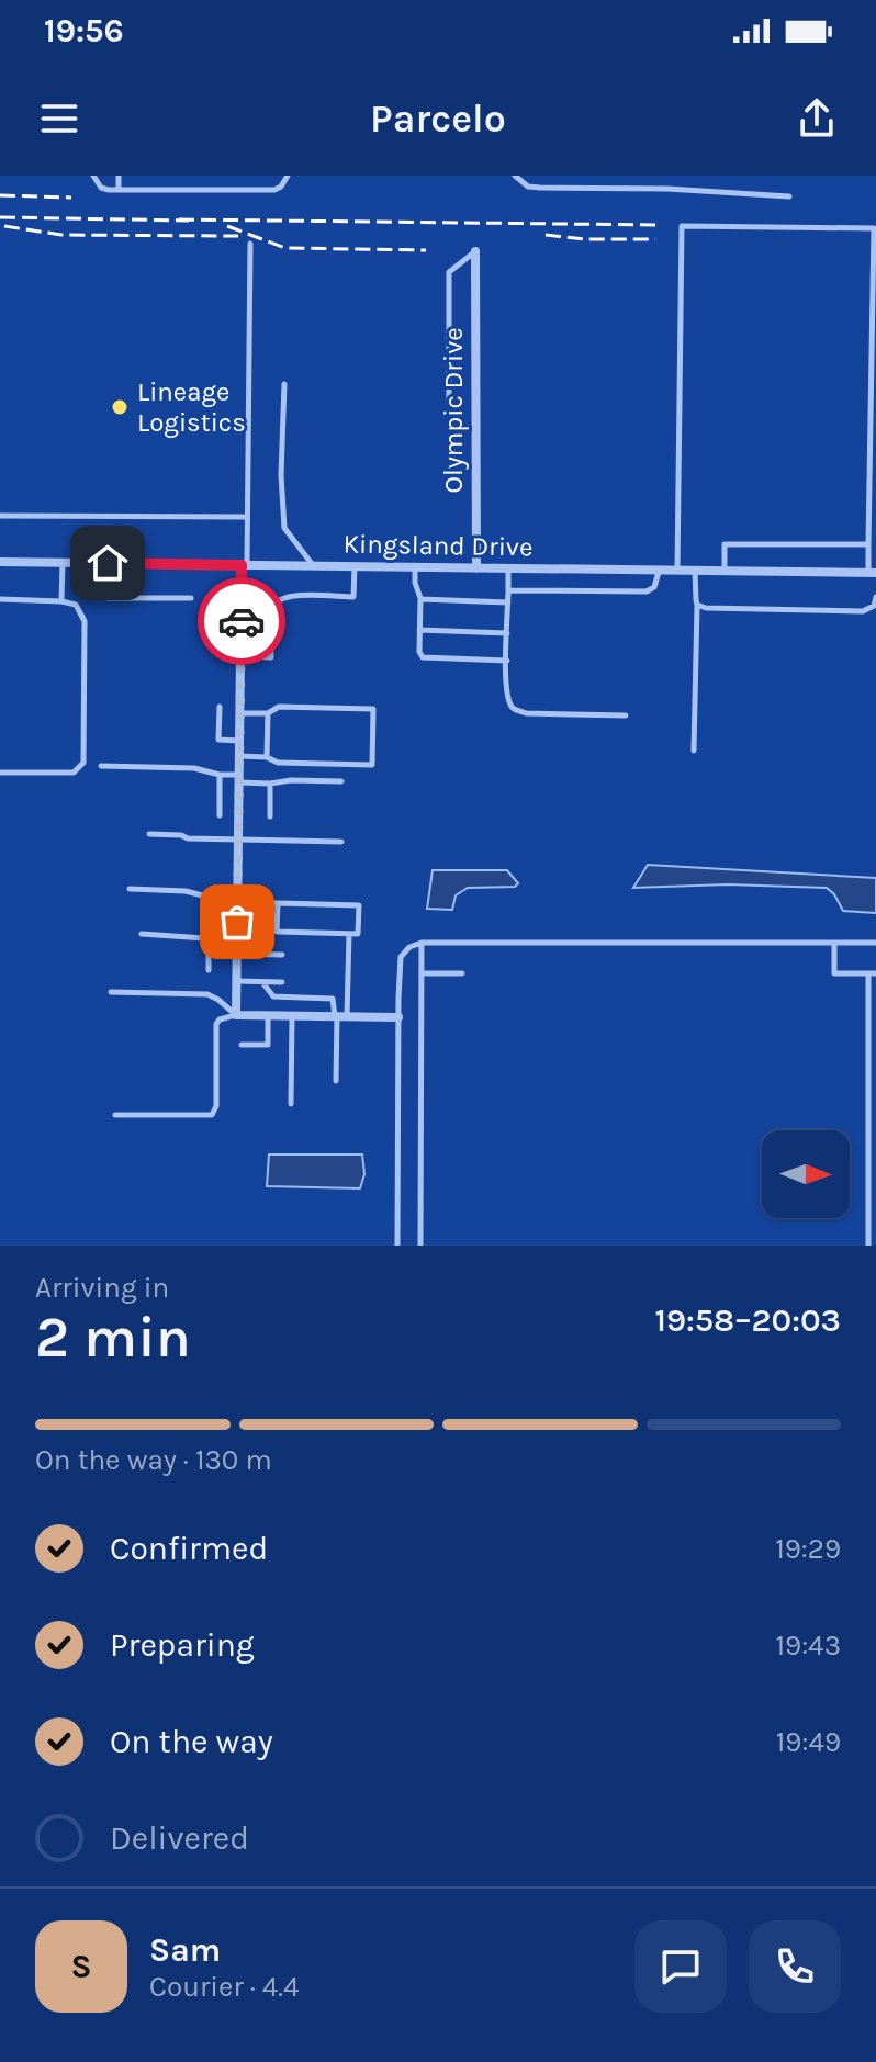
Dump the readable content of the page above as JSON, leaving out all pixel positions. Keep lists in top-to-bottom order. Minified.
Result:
{"streets":{"street":["Olympic Drive","Kingsland Drive"]},"crossings":[["Olympic Drive","Kingsland Drive"]],"places":["Lineage Logistics"],"north":"right","page":{"status":"19:56","header":"Parcelo","heading":["2 min","Arriving in","19:58–20:03"],"panel":["Sam","Courier · 4.4"],"bar":"On the way · 130 m","list":[["Confirmed","19:29"],["Preparing","19:43"],["On the way","19:49"],"Delivered"],"round":"S"}}
